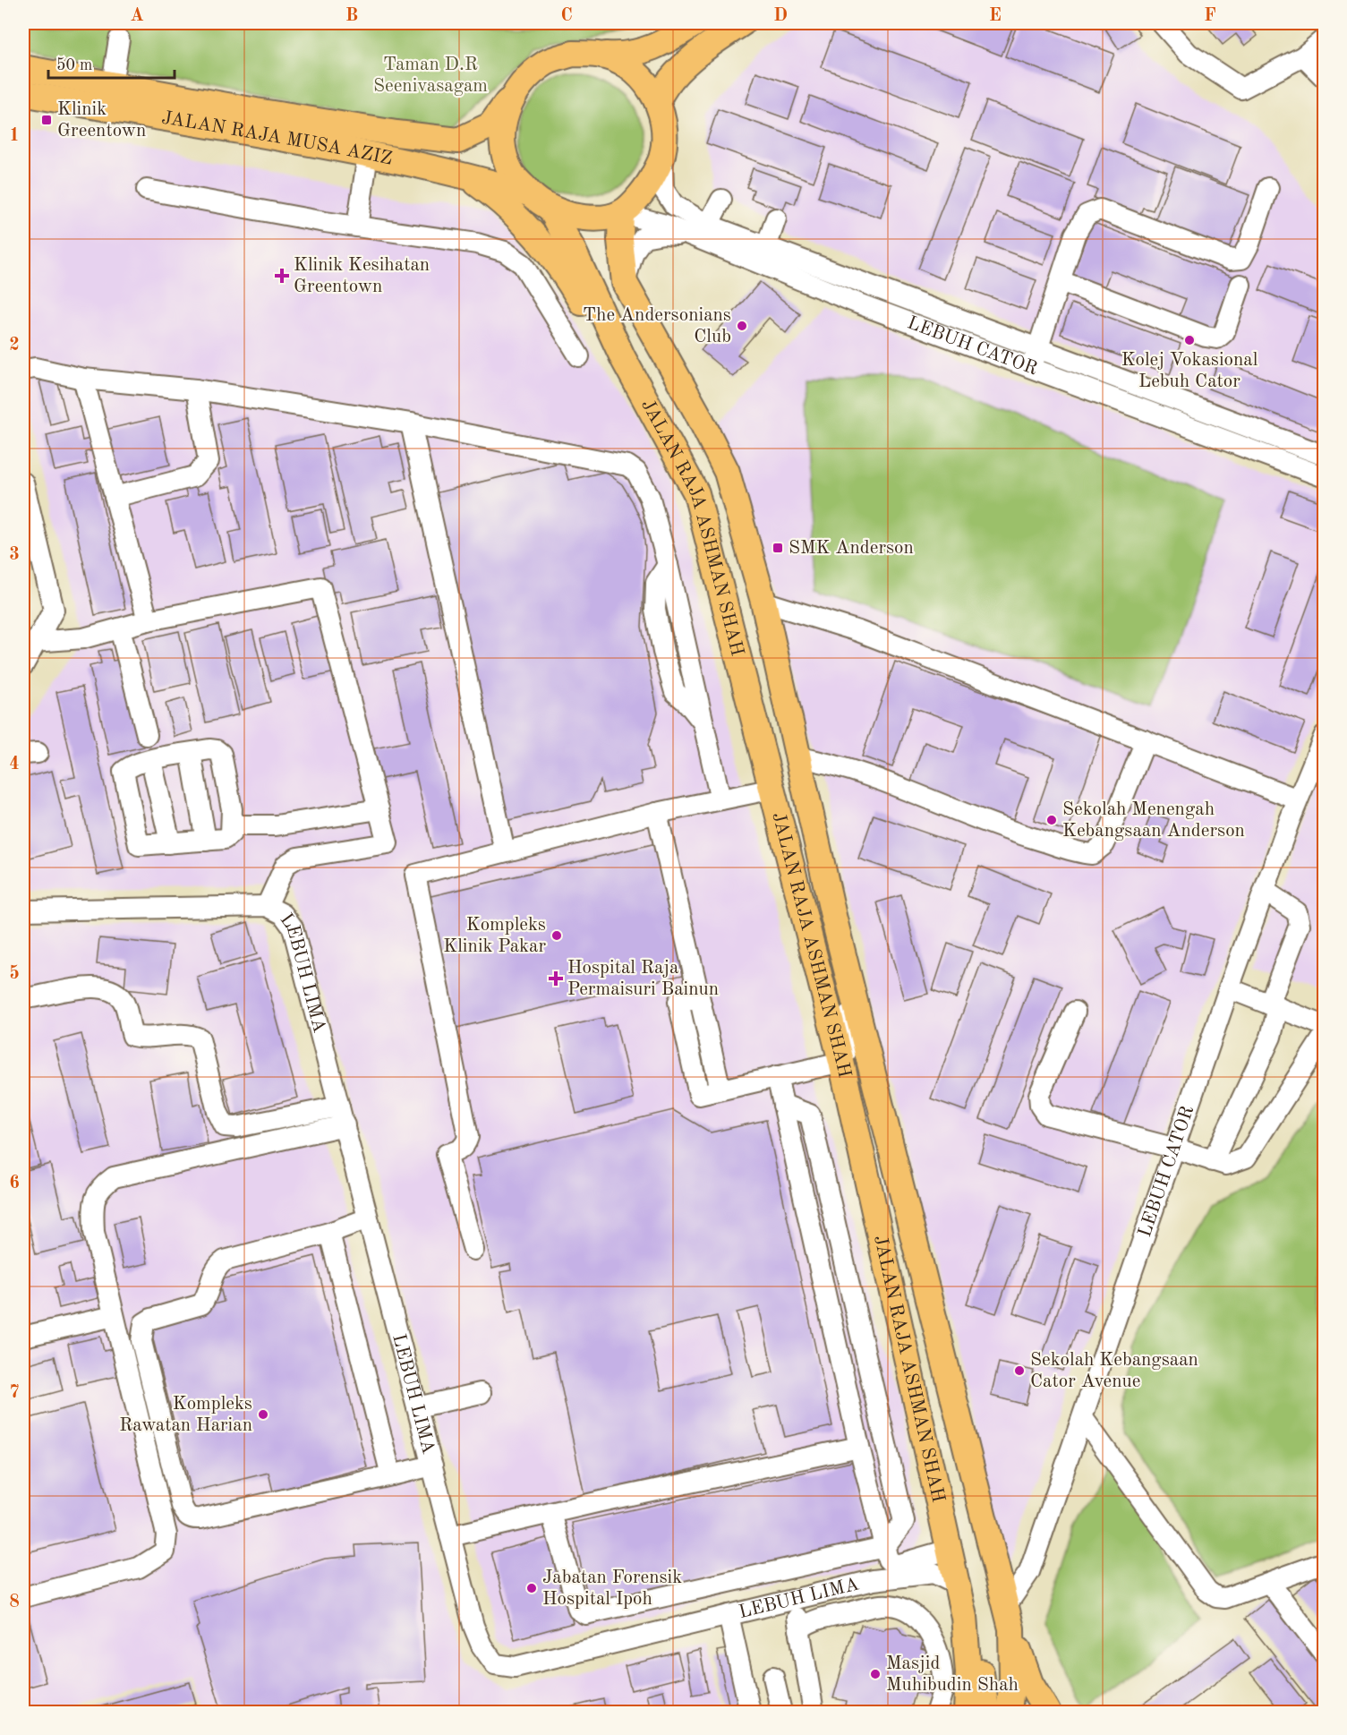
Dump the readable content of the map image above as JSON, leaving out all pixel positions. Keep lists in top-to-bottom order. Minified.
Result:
{"streets":{"main road":["JALAN RAJA MUSA AZIZ","JALAN RAJA ASHMAN SHAH"],"street":["LEBUH CATOR","LEBUH LIMA"]},"crossings":[["JALAN RAJA MUSA AZIZ","LEBUH CATOR"],["JALAN RAJA MUSA AZIZ","JALAN RAJA ASHMAN SHAH"],["LEBUH CATOR","JALAN RAJA ASHMAN SHAH"],["JALAN RAJA ASHMAN SHAH","LEBUH LIMA"]],"parks":["Taman D.R Seenivasagam"],"places":{"transit":["Klinik Greentown","SMK Anderson"],"health":["Klinik Kesihatan Greentown","Hospital Raja Permaisuri Bainun"],"other":["The Andersonians Club","Kolej Vokasional Lebuh Cator","Sekolah Menengah Kebangsaan Anderson","Kompleks Klinik Pakar","Sekolah Kebangsaan Cator Avenue","Kompleks Rawatan Harian","Jabatan Forensik Hospital Ipoh","Masjid Muhibudin Shah"]},"scale_bar":"50 m","grid":{"columns":["A","B","C","D","E","F"],"rows":["1","2","3","4","5","6","7","8"]}}
